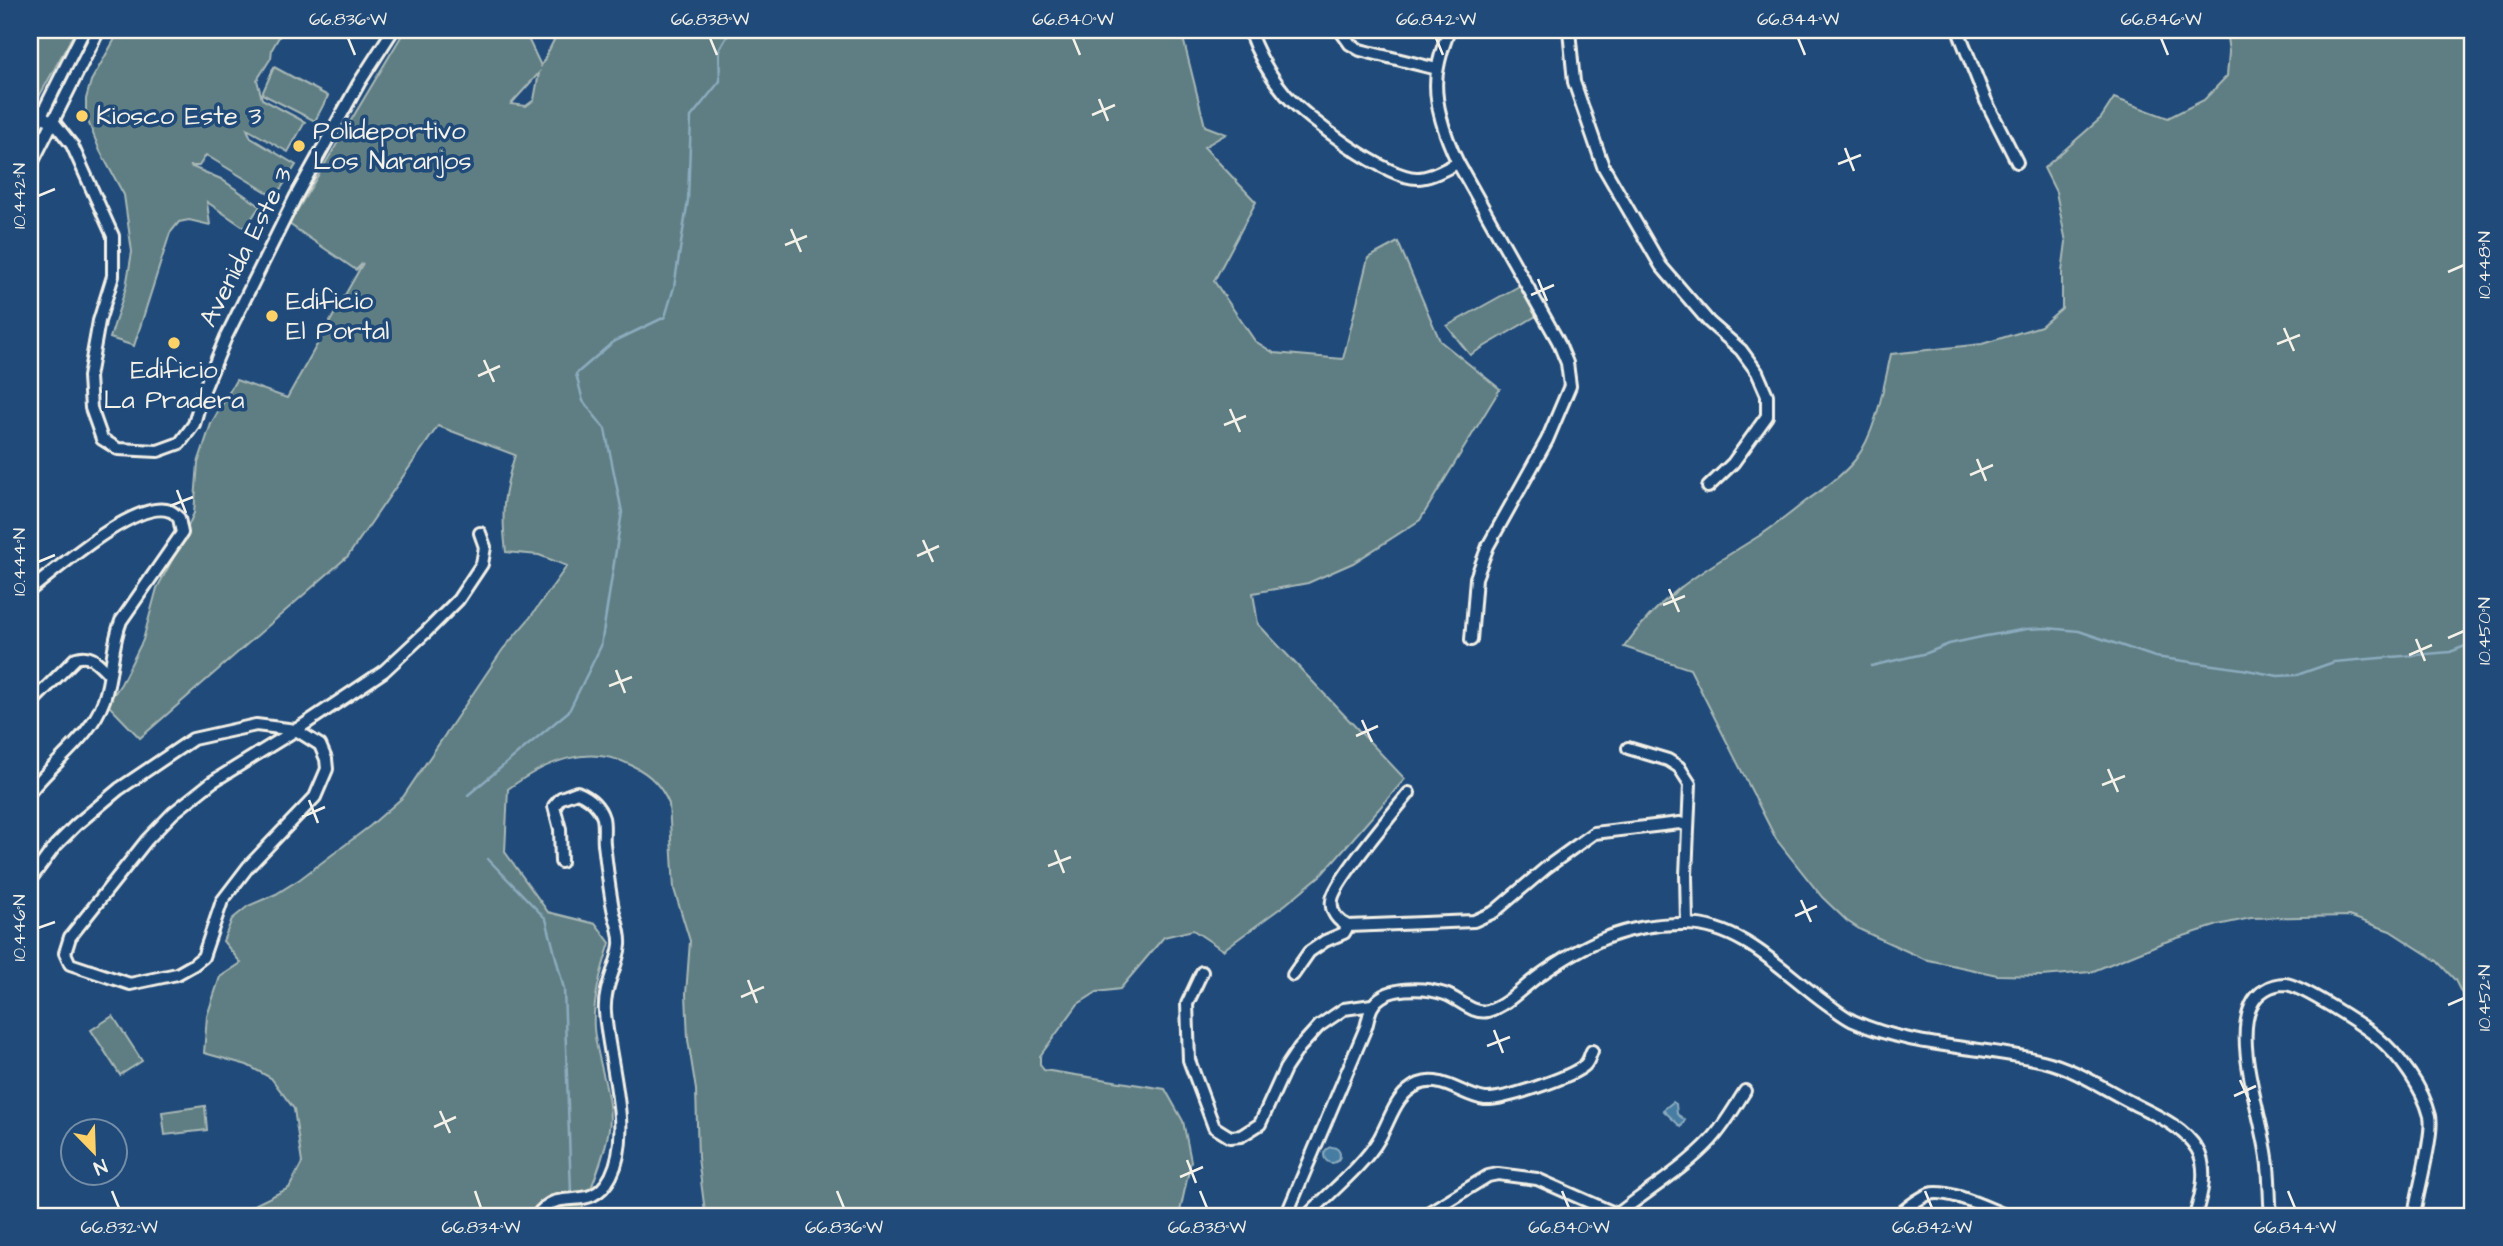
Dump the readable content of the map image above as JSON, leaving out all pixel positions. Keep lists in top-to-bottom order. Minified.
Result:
{"streets":{"street":["Avenida Este 3"]},"places":["Kiosco Este 3","Polideportivo Los Naranjos","Edificio El Portal","Edificio La Pradera"],"north":"bottom right","coordinates":["66.836°W","66.838°W","66.840°W","66.842°W","66.844°W","66.846°W","10.442°N","10.448°N","10.444°N","10.450°N","10.446°N","10.452°N","66.832°W","66.834°W"]}
